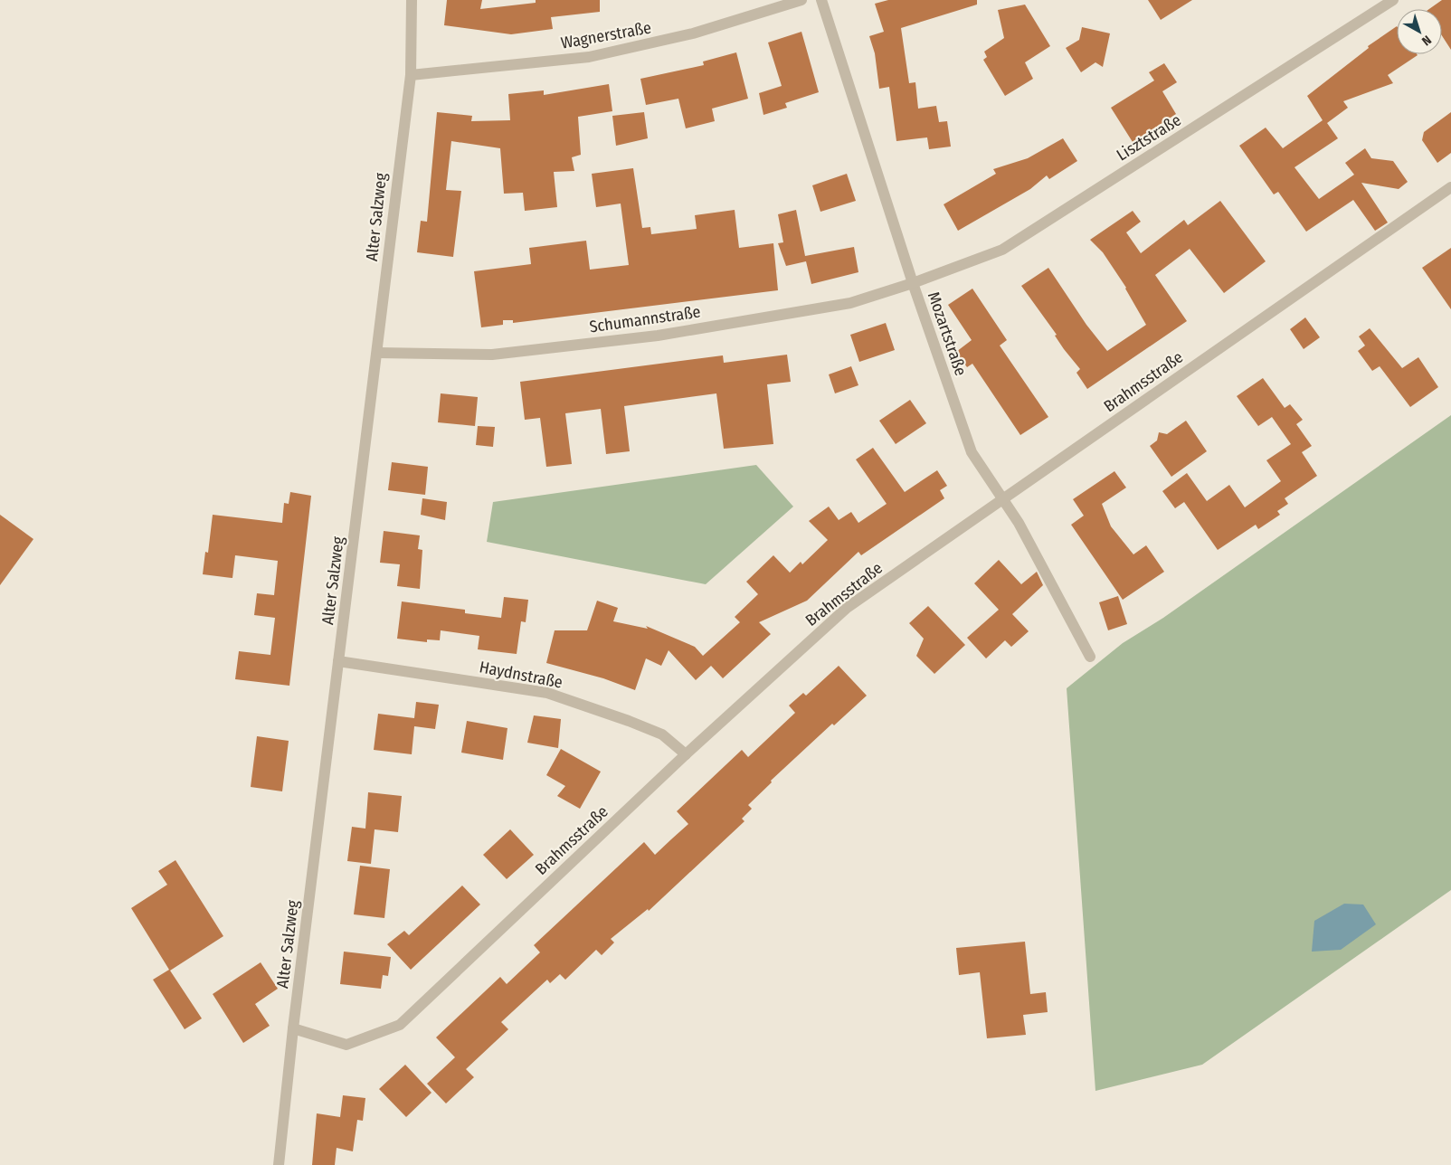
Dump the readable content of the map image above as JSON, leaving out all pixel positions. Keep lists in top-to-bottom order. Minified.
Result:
{"streets":{"street":["Wagnerstraße","Lisztstraße","Alter Salzweg","Schumannstraße","Mozartstraße","Brahmsstraße","Haydnstraße"]},"crossings":[["Wagnerstraße","Alter Salzweg"],["Lisztstraße","Schumannstraße"],["Lisztstraße","Mozartstraße"],["Alter Salzweg","Schumannstraße"],["Alter Salzweg","Brahmsstraße"],["Alter Salzweg","Haydnstraße"],["Schumannstraße","Mozartstraße"],["Mozartstraße","Brahmsstraße"],["Brahmsstraße","Haydnstraße"]],"north":"bottom right"}
